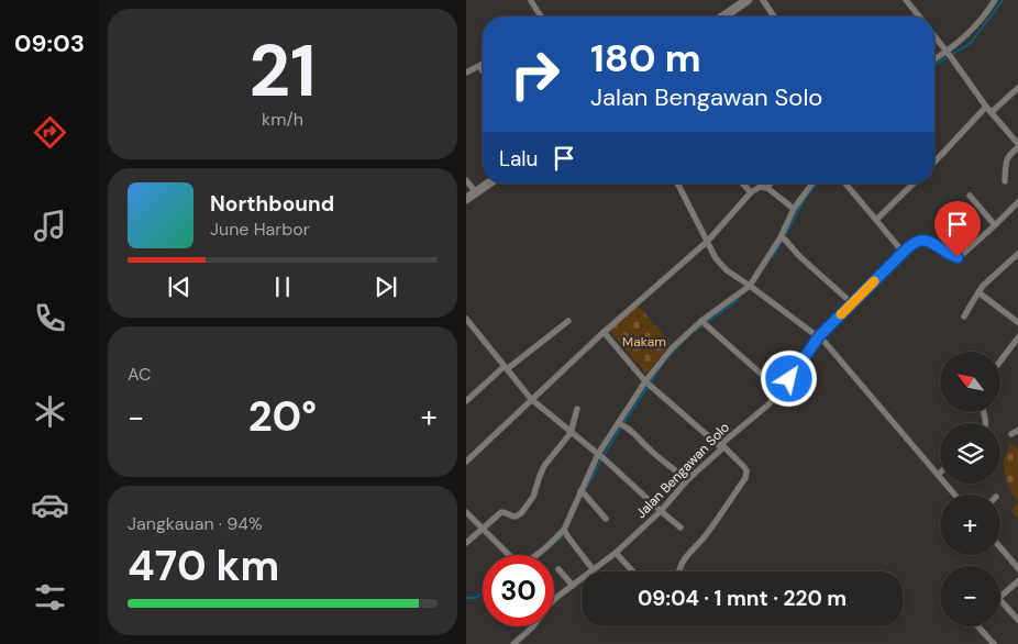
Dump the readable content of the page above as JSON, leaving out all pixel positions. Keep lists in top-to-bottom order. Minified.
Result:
{"streets":{"street":["Jalan Bengawan Solo"]},"parks":["Makam"],"north":"top left","page":{"tabs":"09:03","tile":[["21","km/h"],"AC",["Jangkauan · 94%","470 km"]],"turn":["180 m","Jalan Bengawan Solo"],"then":"Lalu","song":["Northbound","June Harbor"],"map_buttons":["+","−"],"heat":["−","20°","+"],"limit":"30","trip":"09:04 · 1 mnt · 220 m"}}
